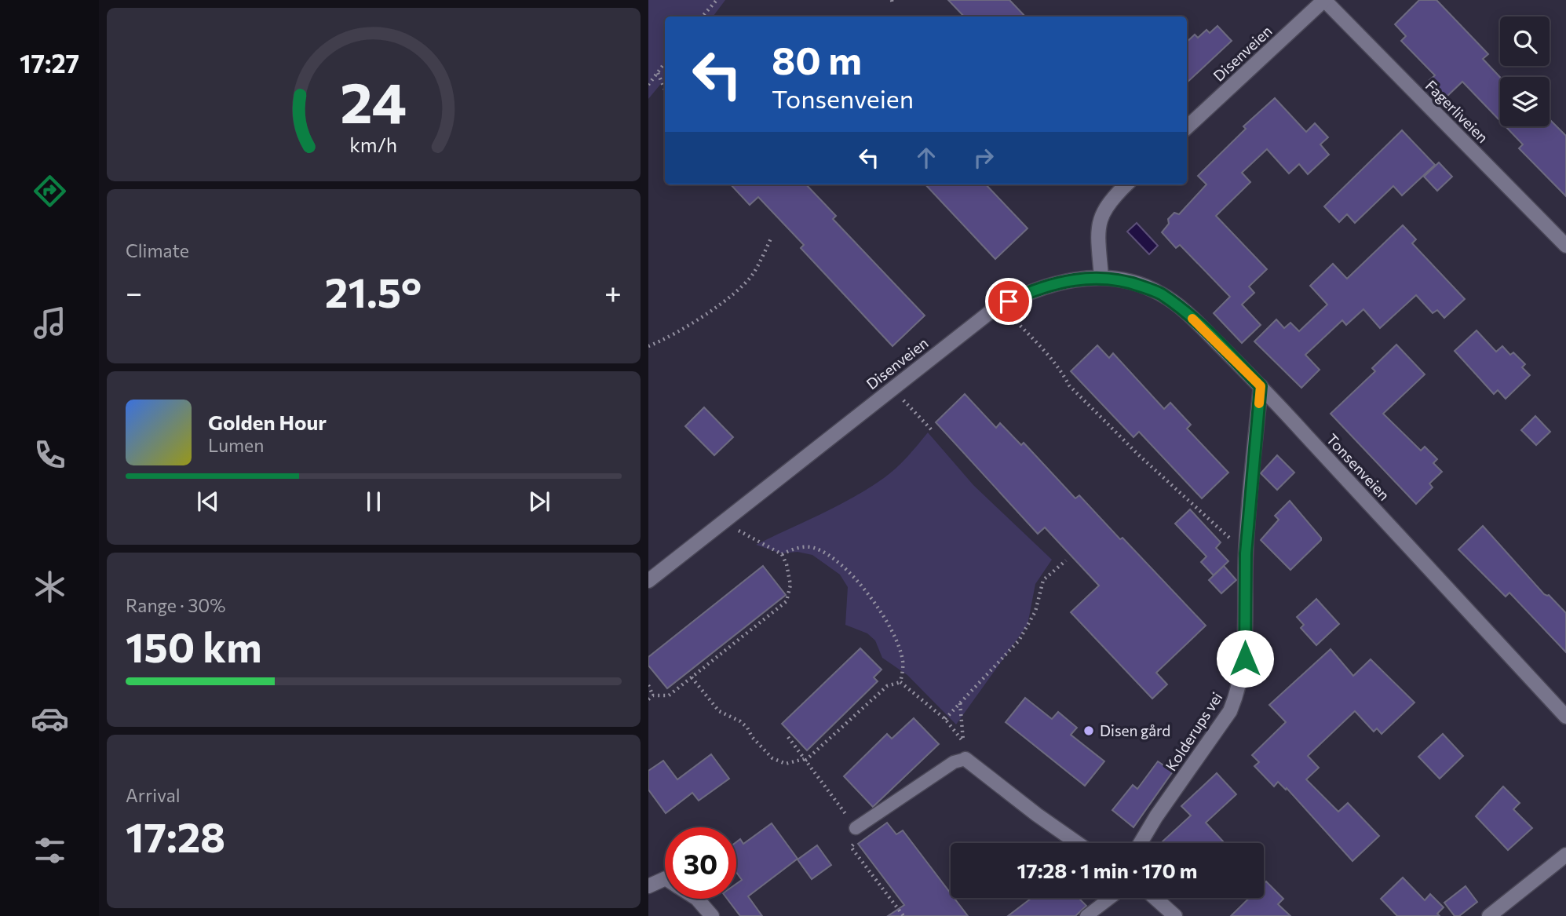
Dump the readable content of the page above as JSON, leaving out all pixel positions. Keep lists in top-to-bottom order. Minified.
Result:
{"streets":{"street":["Disenveien","Fagerliveien","Tonsenveien","Kolderups vei"]},"crossings":[["Disenveien","Fagerliveien"],["Disenveien","Tonsenveien"],["Tonsenveien","Kolderups vei"]],"places":["Disen gård"],"page":{"tabs":"17:27","turn":["80 m","Tonsenveien"],"tile":["Climate",["Range · 30%","150 km"],["Arrival","17:28"]],"heat":["−","21.5°","+"],"song":["Golden Hour","Lumen"],"limit":"30","trip":"17:28 · 1 min · 170 m","gauge":["24","km/h"]}}
